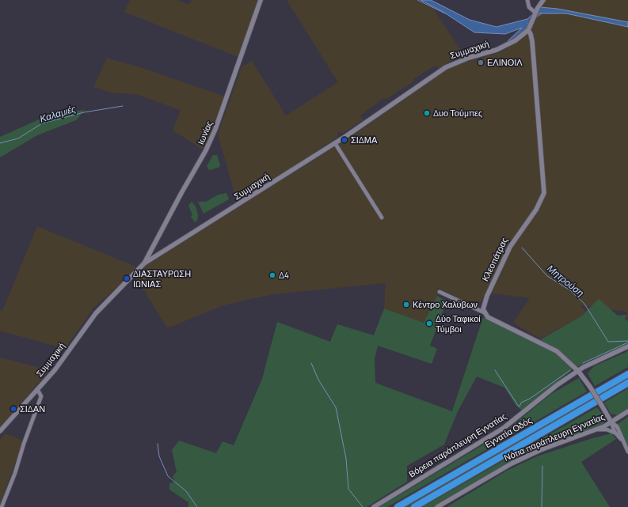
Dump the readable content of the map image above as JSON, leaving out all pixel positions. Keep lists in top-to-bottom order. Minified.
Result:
{"streets":{"highway":["Εγνατία Οδός"],"street":["Συμμαχική","Ιωνίας","Κλεοπάτρας","Νότια παράπλευρη Εγνατίας","Βόρεια παράπλευρη Εγνατίας"]},"crossings":[["Συμμαχική","Ιωνίας"],["Συμμαχική","Κλεοπάτρας"]],"water":["Καλαμιές","Μητρούση"],"places":["ΕΛΙΝΟΙΛ","Δυο Τούμπες","ΣΙΔΜΑ","Δ4","ΔΙΑΣΤΑΥΡΩΣΗ ΙΩΝΙΑΣ","Κέντρο Χαλύβων","Δύο Ταφικοί Τύμβοι","ΣΙΔΑΝ"]}
